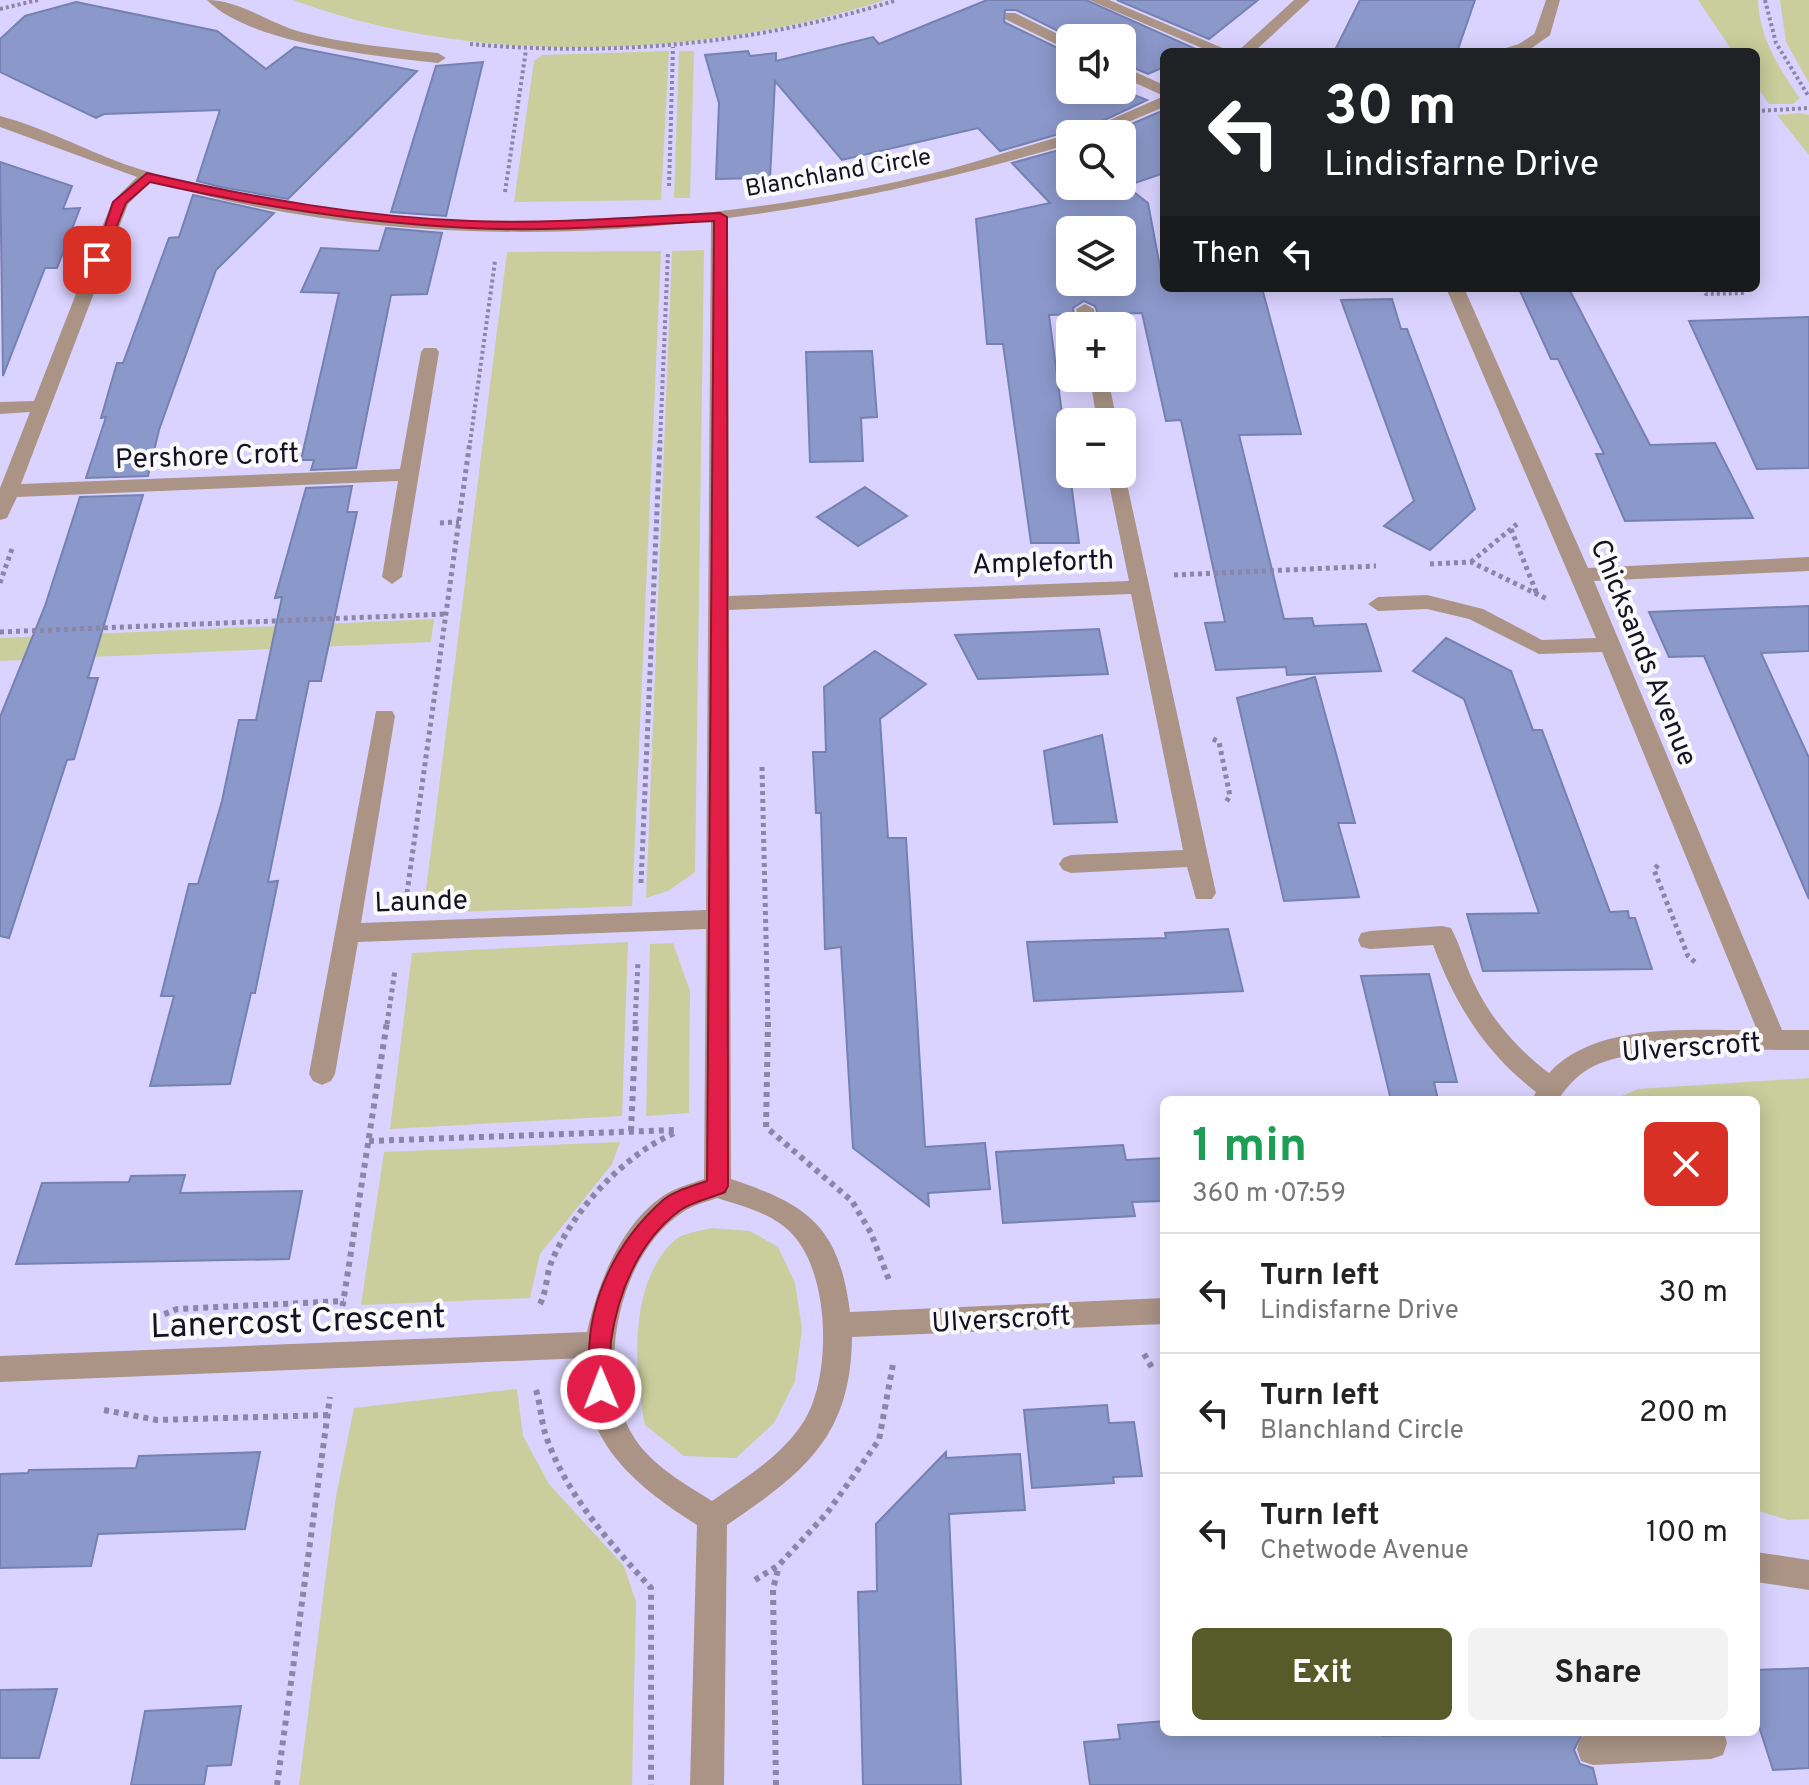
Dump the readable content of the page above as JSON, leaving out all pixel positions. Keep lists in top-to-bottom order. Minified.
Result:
{"streets":{"street":["Blanchland Circle","Pershore Croft","Ampleforth","Chicksands Avenue","Launde","Ulverscroft","Lanercost Crescent"]},"crossings":[["Chicksands Avenue","Ulverscroft"],["Ulverscroft","Lanercost Crescent"]],"page":{"map_buttons":["+","−"],"turn":["30 m","Lindisfarne Drive"],"then":"Then","heading":["1 min","360 m · 07:59"],"list":[{"name":"Turn left","note":"Lindisfarne Drive","value":"30 m"},{"name":"Turn left","note":"Blanchland Circle","value":"200 m"},{"name":"Turn left","note":"Chetwode Avenue","value":"100 m"}],"buttons":["Exit","Share"]}}
